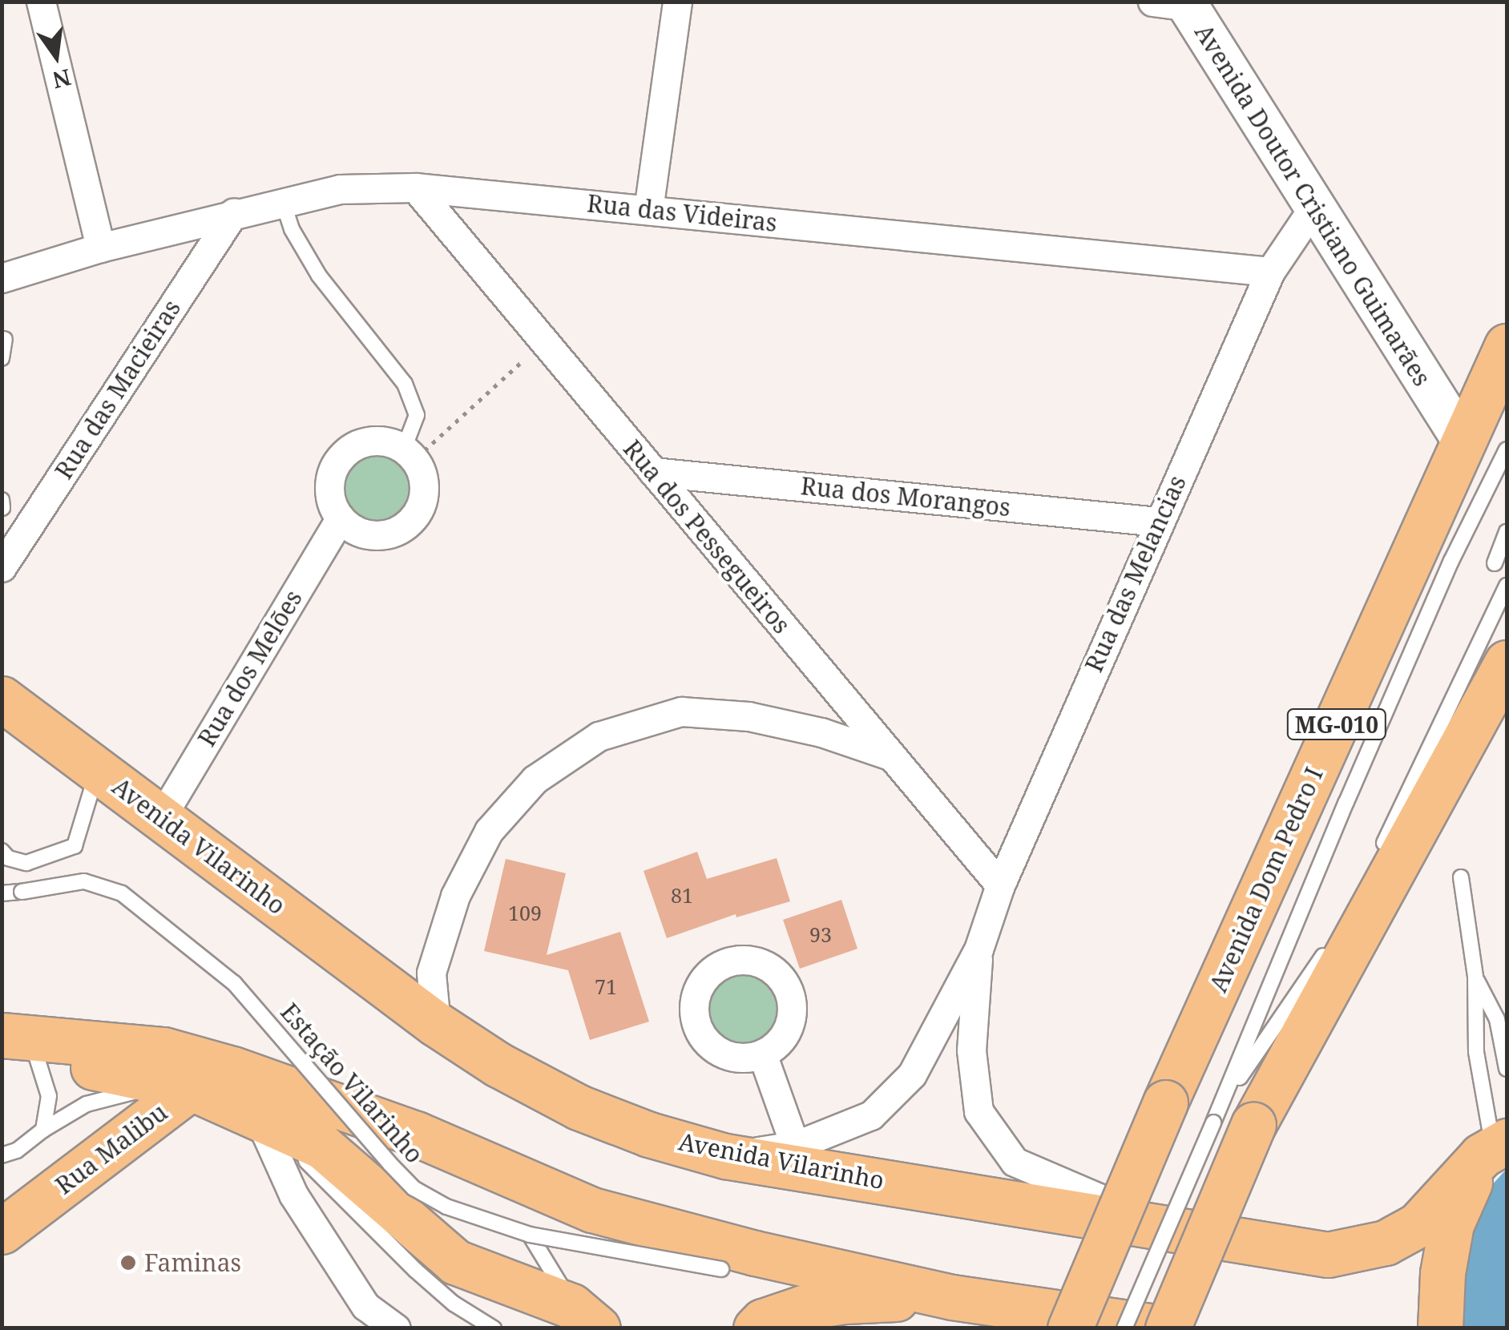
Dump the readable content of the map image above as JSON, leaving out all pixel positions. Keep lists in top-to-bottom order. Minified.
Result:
{"streets":{"highway":["MG-010","Avenida Vilarinho","Avenida Dom Pedro I","Rua Malibu"],"main road":["Avenida Doutor Cristiano Guimarães"],"street":["Rua das Videiras","Rua das Macieiras","Rua dos Morangos","Rua dos Pessegueiros","Rua das Melancias","Rua dos Melões"],"lane":["Estação Vilarinho"]},"crossings":[["Avenida Doutor Cristiano Guimarães","Rua das Melancias"],["Avenida Doutor Cristiano Guimarães","Avenida Dom Pedro I"],["Rua das Videiras","Rua das Macieiras"],["Rua das Videiras","Rua dos Pessegueiros"],["Rua das Videiras","Rua das Melancias"],["Rua dos Morangos","Rua dos Pessegueiros"],["Rua dos Morangos","Rua das Melancias"],["Rua dos Pessegueiros","Rua das Melancias"],["Rua das Melancias","Avenida Vilarinho"],["Rua dos Melões","Avenida Vilarinho"]],"places":["Faminas"],"house_numbers":["81","109","93","71"],"north":"bottom"}
